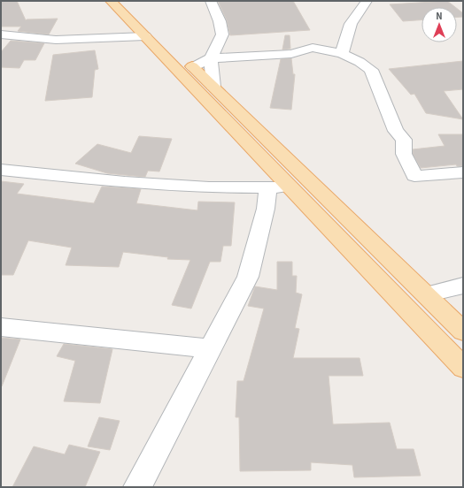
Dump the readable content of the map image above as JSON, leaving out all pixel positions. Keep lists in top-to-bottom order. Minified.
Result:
{"north":"top"}
